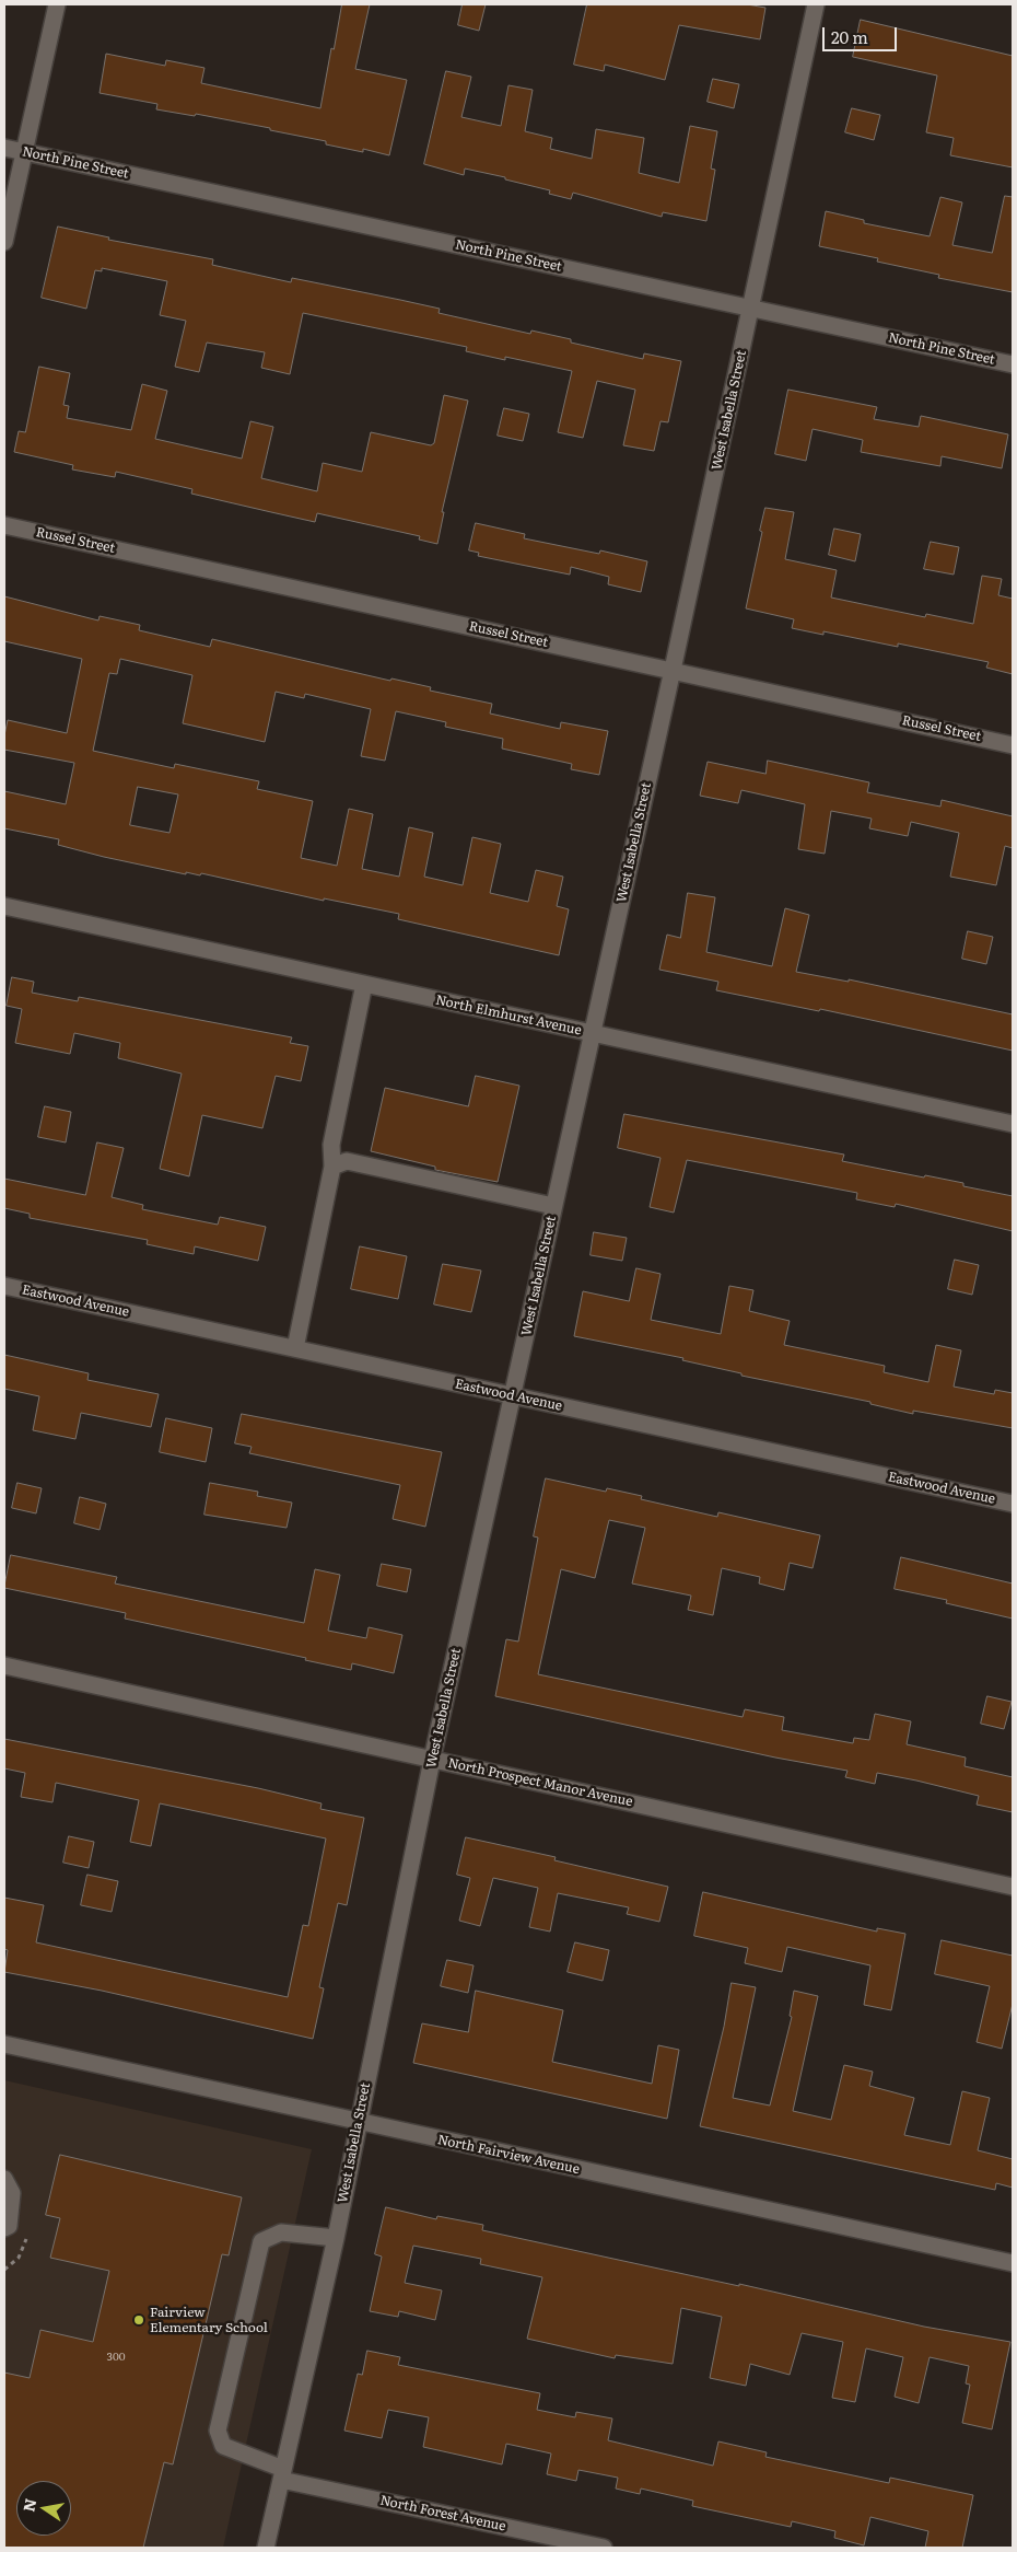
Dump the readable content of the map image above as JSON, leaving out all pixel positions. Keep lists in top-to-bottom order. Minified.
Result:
{"streets":{"street":["North Pine Street","West Isabella Street","Russel Street","North Elmhurst Avenue","Eastwood Avenue","North Prospect Manor Avenue","North Fairview Avenue","North Forest Avenue"]},"crossings":[["North Pine Street","West Isabella Street"],["West Isabella Street","Russel Street"],["West Isabella Street","North Elmhurst Avenue"],["West Isabella Street","Eastwood Avenue"],["West Isabella Street","North Prospect Manor Avenue"],["West Isabella Street","North Fairview Avenue"],["West Isabella Street","North Forest Avenue"]],"places":["Fairview Elementary School"],"house_numbers":["300"],"scale_bar":"20 m","north":"left"}
